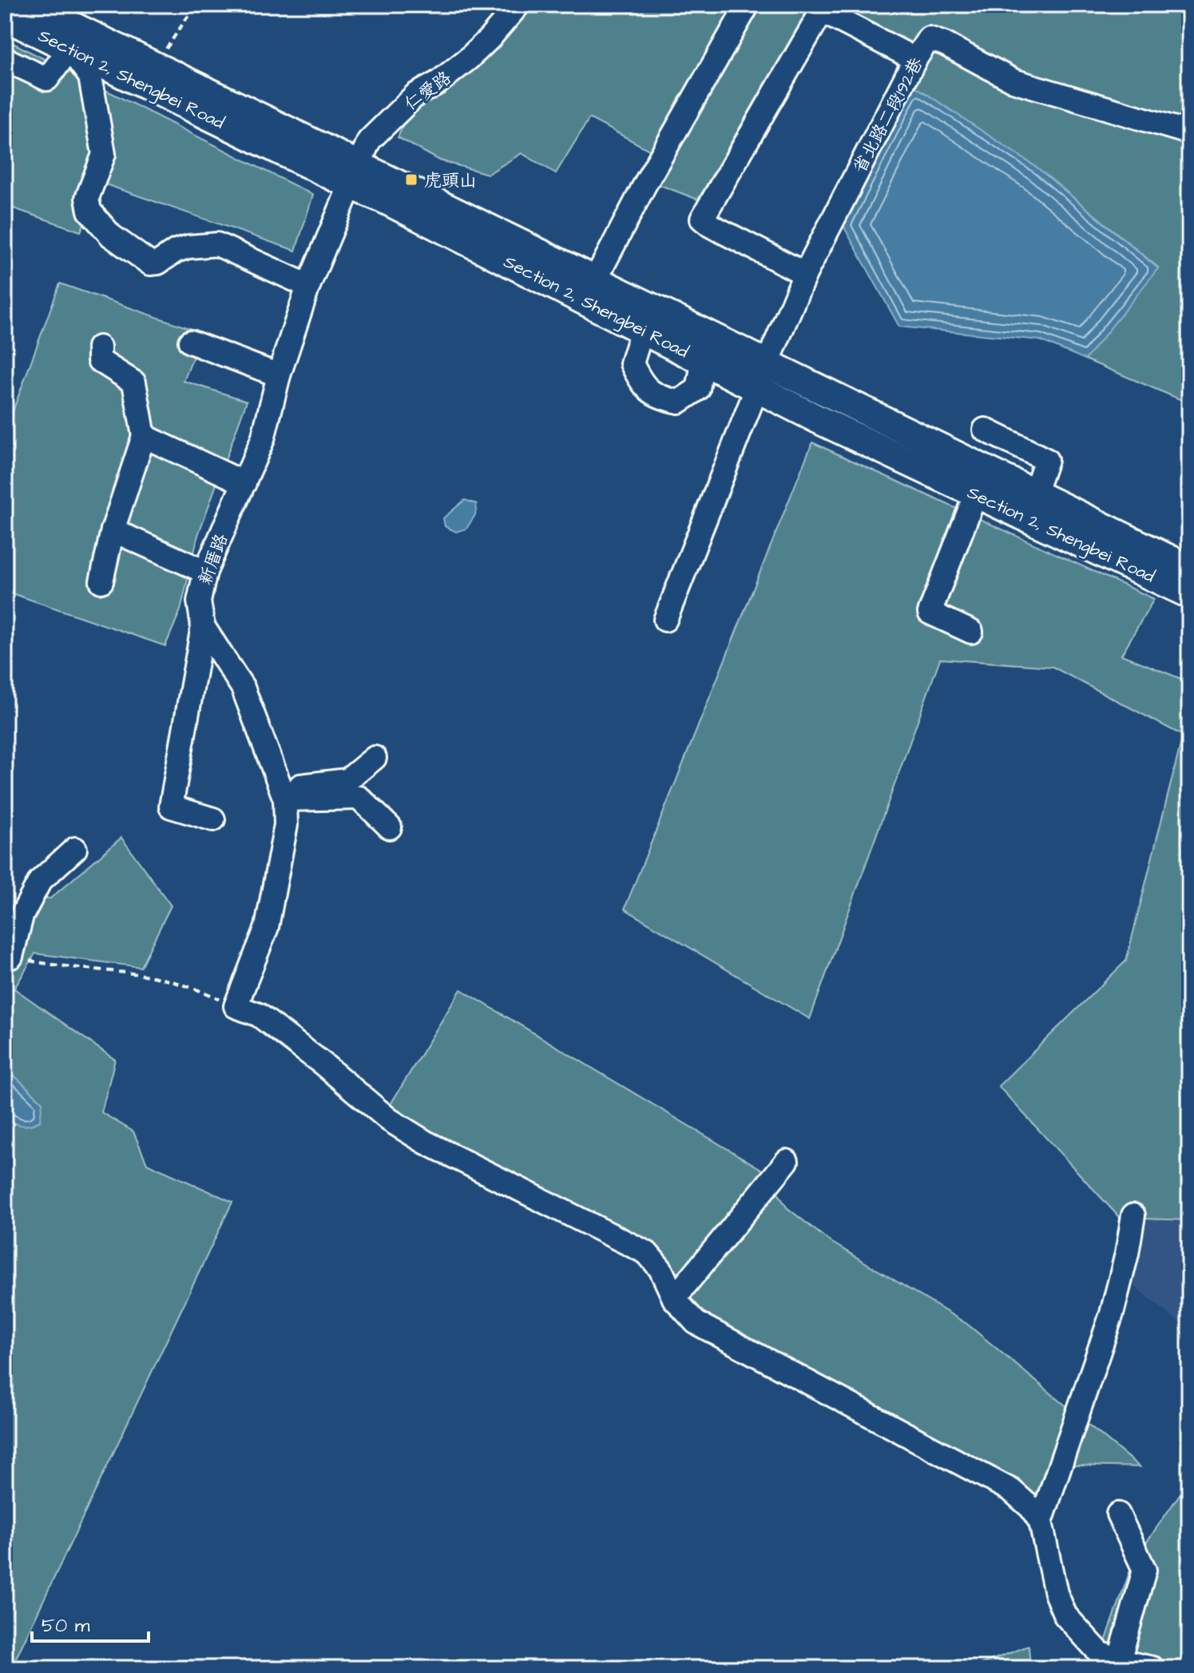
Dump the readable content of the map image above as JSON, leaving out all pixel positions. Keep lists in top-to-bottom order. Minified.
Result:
{"streets":{"main road":["Section 2, Shengbei Road"],"street":["仁愛路","省北路二段192巷","新厝路"]},"crossings":[["Section 2, Shengbei Road","仁愛路"],["Section 2, Shengbei Road","省北路二段192巷"],["Section 2, Shengbei Road","新厝路"],["仁愛路","新厝路"]],"places":{"transit":["虎頭山"]},"scale_bar":"50 m"}
